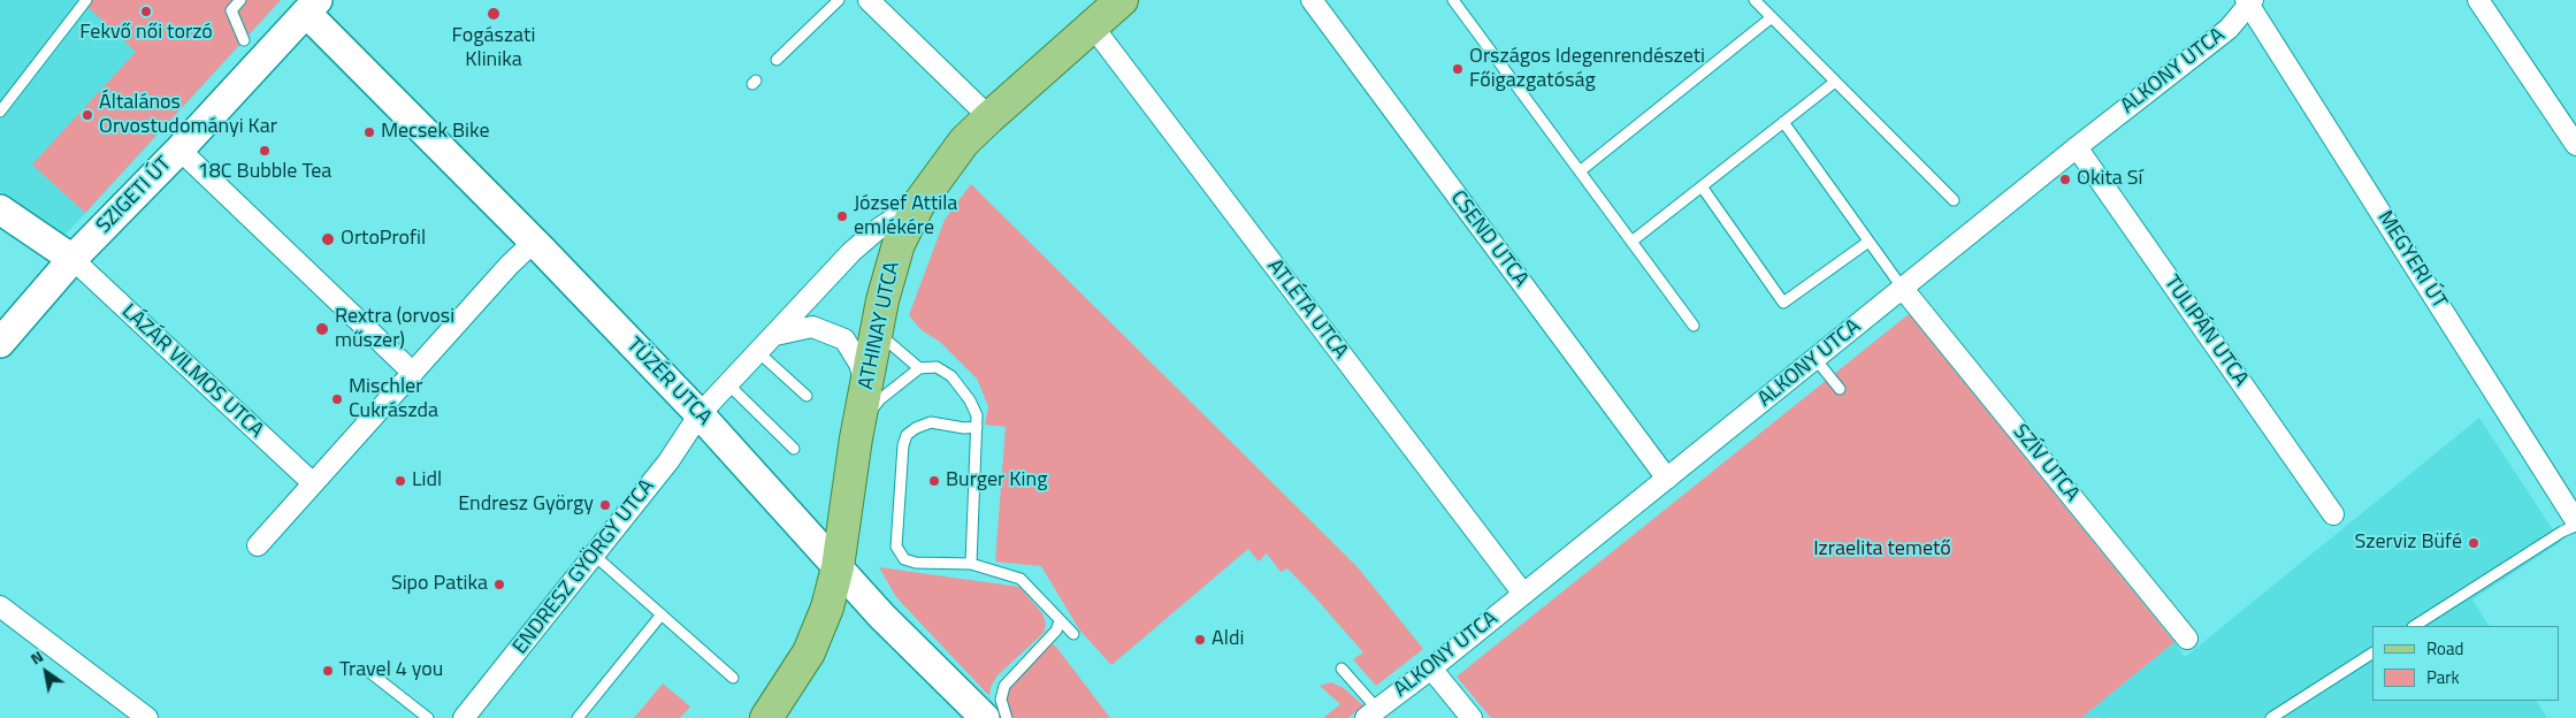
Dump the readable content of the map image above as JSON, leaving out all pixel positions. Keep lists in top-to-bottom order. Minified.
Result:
{"streets":{"main road":["ATHINAY UTCA"],"street":["ALKONY UTCA","SZIGETI ÚT","CSEND UTCA","MEGYERI ÚT","ATLÉTA UTCA","TULIPÁN UTCA","LÁZÁR VILMOS UTCA","TÜZÉR UTCA","SZÍV UTCA","ENDRESZ GYÖRGY UTCA"]},"crossings":[["ALKONY UTCA","CSEND UTCA"],["ALKONY UTCA","MEGYERI ÚT"],["ALKONY UTCA","ATLÉTA UTCA"],["ALKONY UTCA","TULIPÁN UTCA"],["ALKONY UTCA","SZÍV UTCA"],["SZIGETI ÚT","LÁZÁR VILMOS UTCA"],["SZIGETI ÚT","TÜZÉR UTCA"],["ATLÉTA UTCA","ATHINAY UTCA"],["ATHINAY UTCA","TÜZÉR UTCA"],["ATHINAY UTCA","ENDRESZ GYÖRGY UTCA"],["TÜZÉR UTCA","ENDRESZ GYÖRGY UTCA"]],"parks":["Izraelita temető"],"places":["Fekvő női torzó","Fogászati Klinika","Országos Idegenrendészeti Főigazgatóság","Általános Orvostudományi Kar","Mecsek Bike","18C Bubble Tea","Okita Sí","József Attila emlékére","OrtoProfil","Rextra (orvosi műszer)","Mischler Cukrászda","Lidl","Burger King","Endresz György","Szerviz Büfé","Sipo Patika","Aldi","Travel 4 you"],"legend":["Road","Park"],"north":"top left"}
